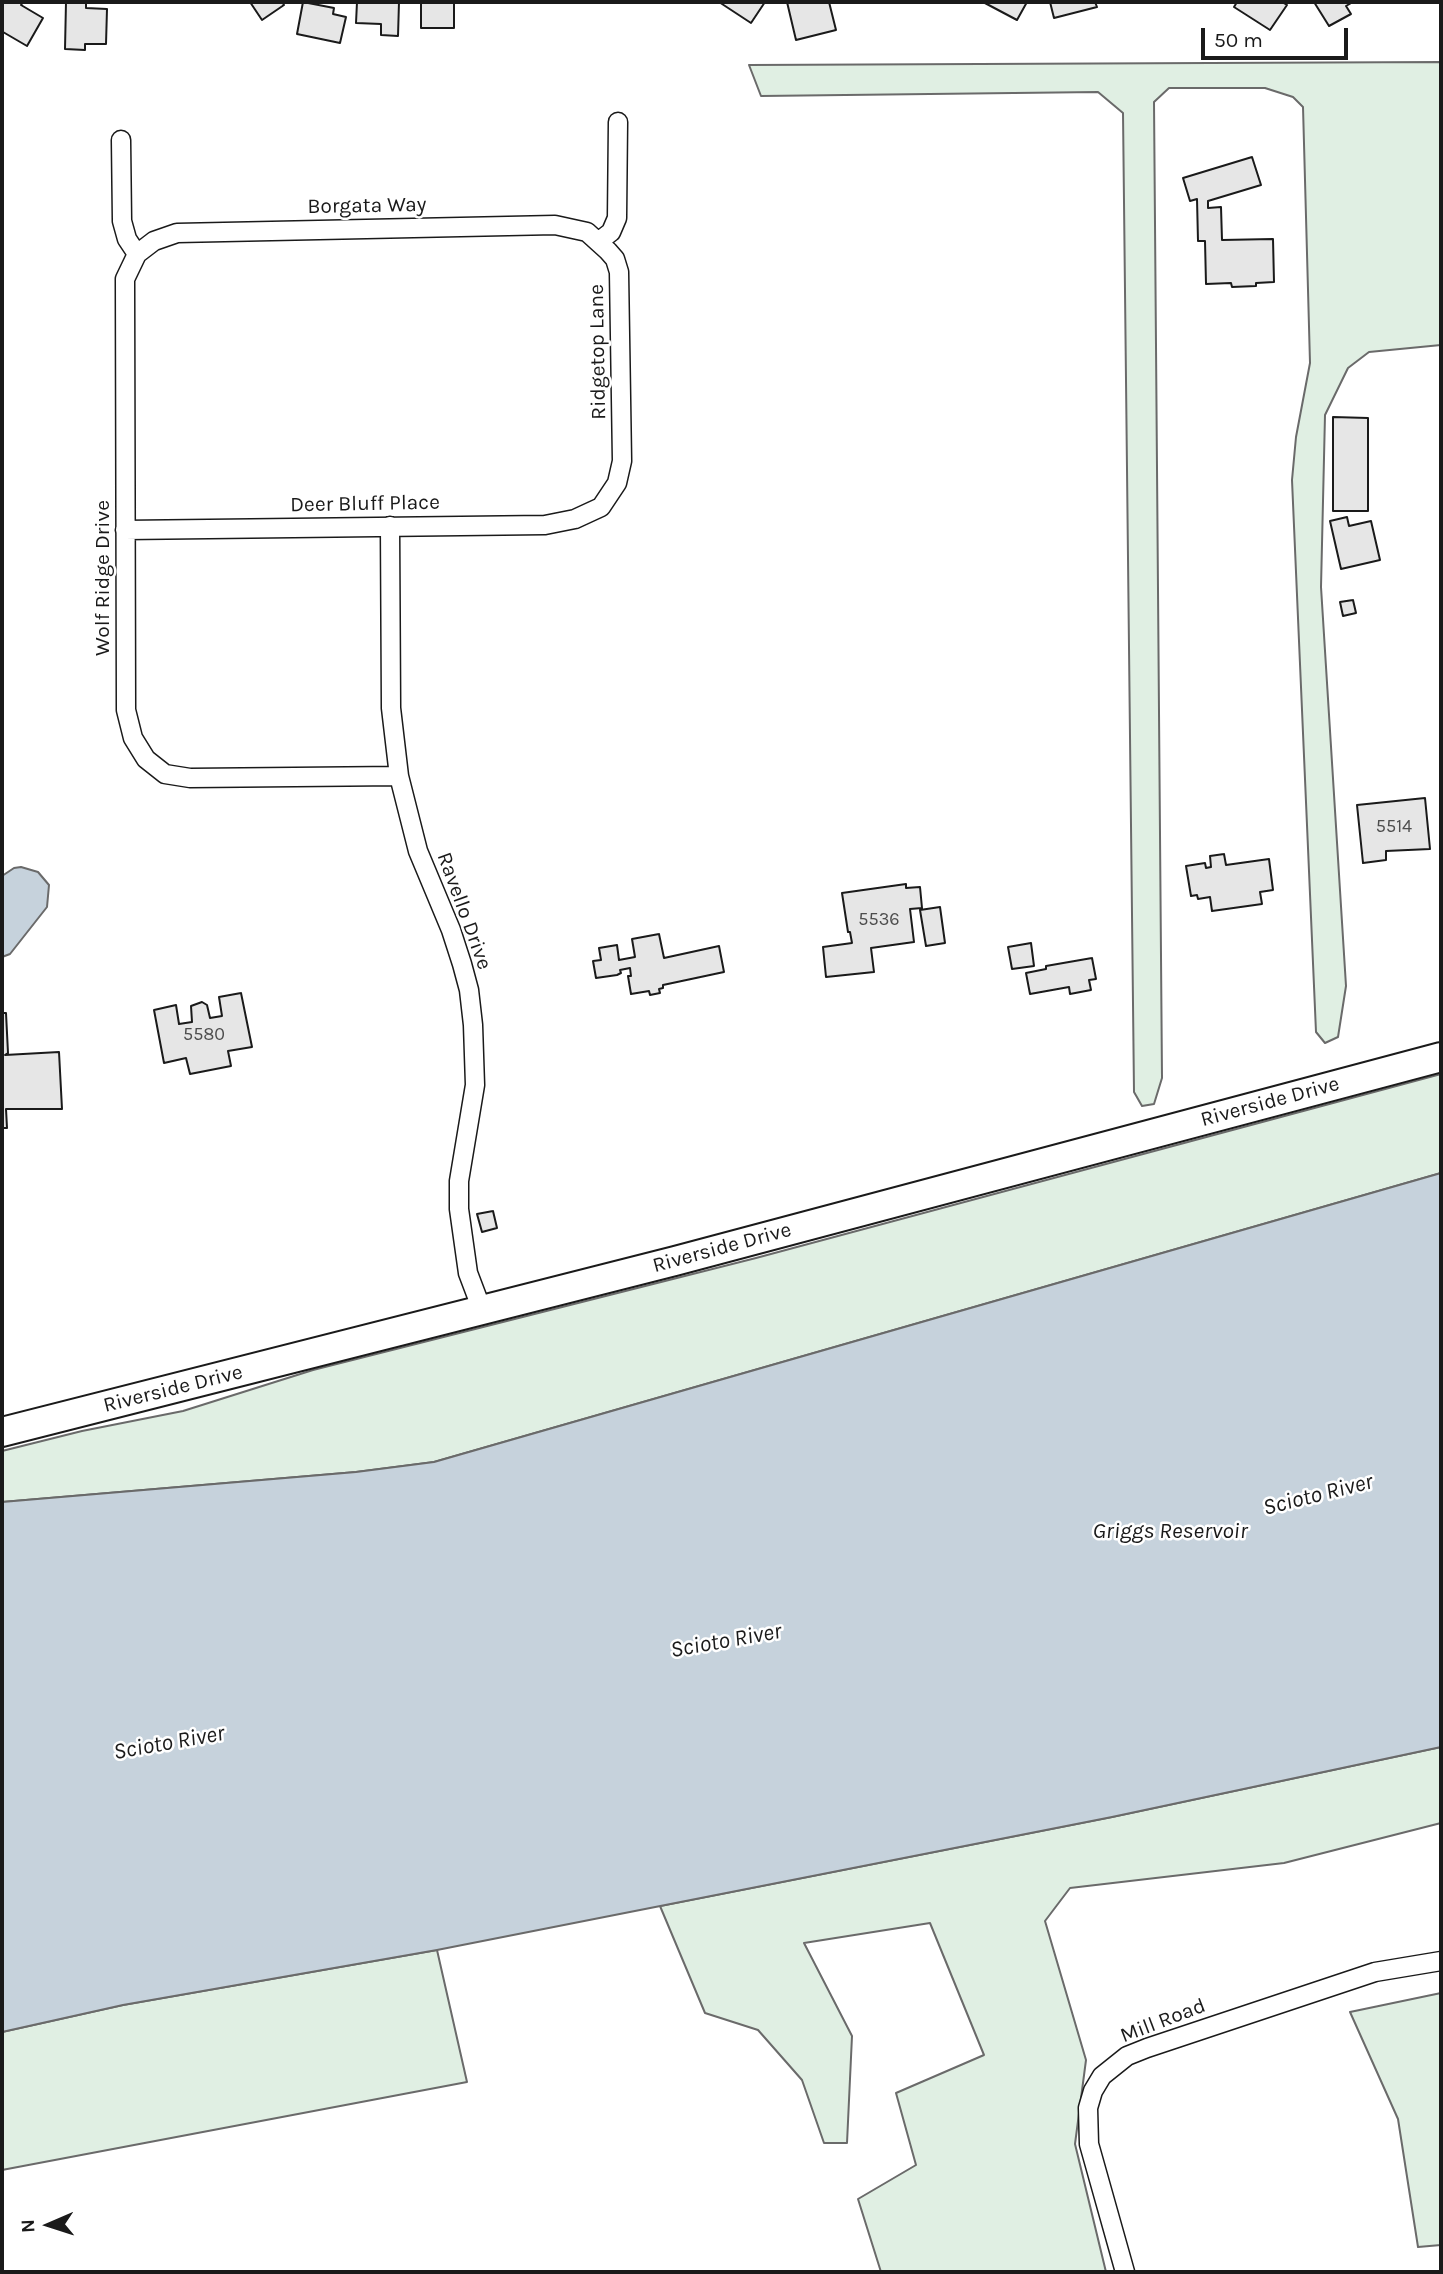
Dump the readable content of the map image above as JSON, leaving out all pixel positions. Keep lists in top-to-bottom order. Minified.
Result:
{"streets":{"main road":["Riverside Drive"],"street":["Borgata Way","Ridgetop Lane","Deer Bluff Place","Wolf Ridge Drive","Ravello Drive","Mill Road"]},"crossings":[["Borgata Way","Ridgetop Lane"],["Borgata Way","Wolf Ridge Drive"],["Ridgetop Lane","Deer Bluff Place"],["Deer Bluff Place","Wolf Ridge Drive"],["Deer Bluff Place","Ravello Drive"],["Wolf Ridge Drive","Ravello Drive"],["Ravello Drive","Riverside Drive"]],"water":["Scioto River","Griggs Reservoir"],"house_numbers":["5514","5536","5580"],"scale_bar":"50 m","north":"left"}
